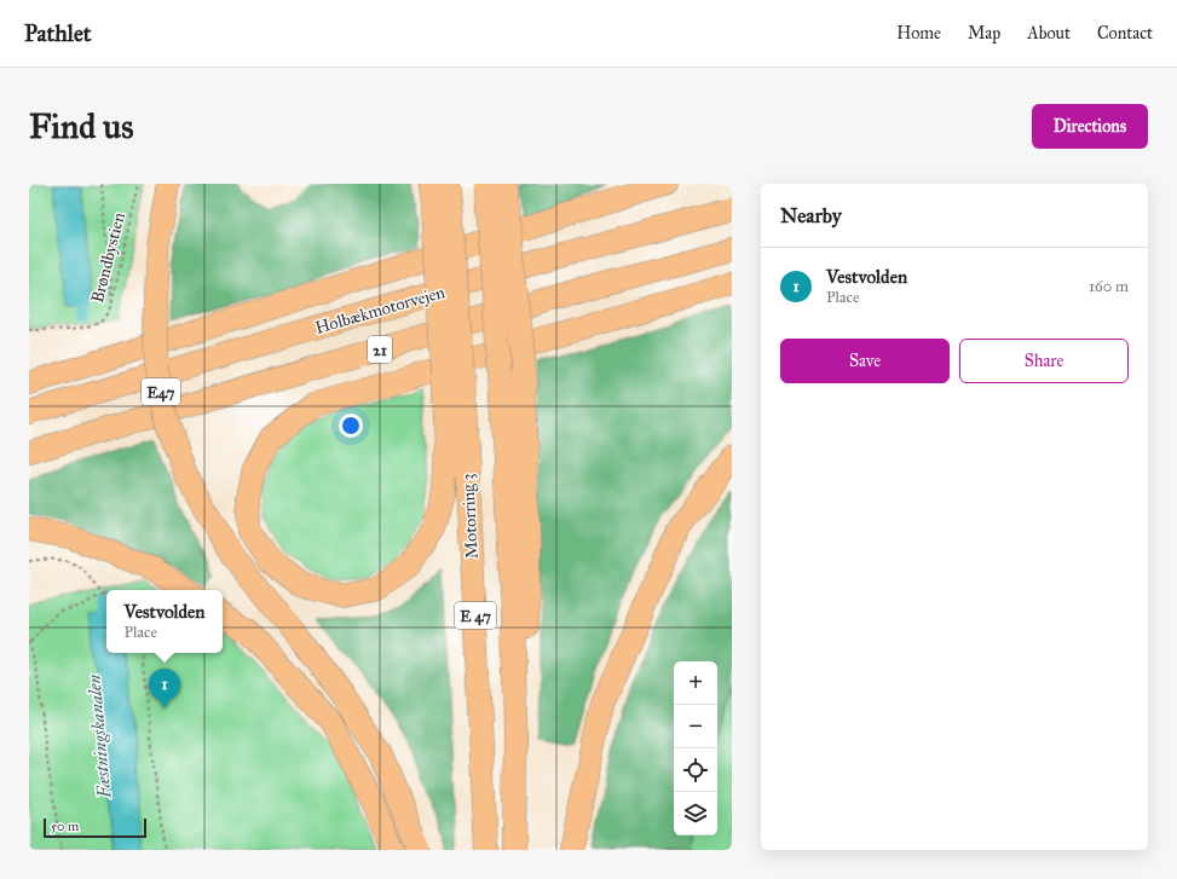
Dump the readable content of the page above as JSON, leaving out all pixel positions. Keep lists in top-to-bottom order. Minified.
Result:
{"streets":{"highway":["Holbækmotorvejen","21","E47","Motorring 3","E 47"],"path":["Brøndbystien"]},"water":["Fæstningskanalen"],"scale_bar":"50 m","page":{"header":"Pathlet","nav":["Home","Map","About","Contact"],"buttons":["Directions",["Save","Share"]],"title":"Find us","heading":"Nearby","list":[{"mark":"1","name":"Vestvolden","note":"Place","value":"160 m"}],"popup":["Vestvolden","Place"],"map_buttons":["+","−"],"pins":"1","scale":"50 m"}}
